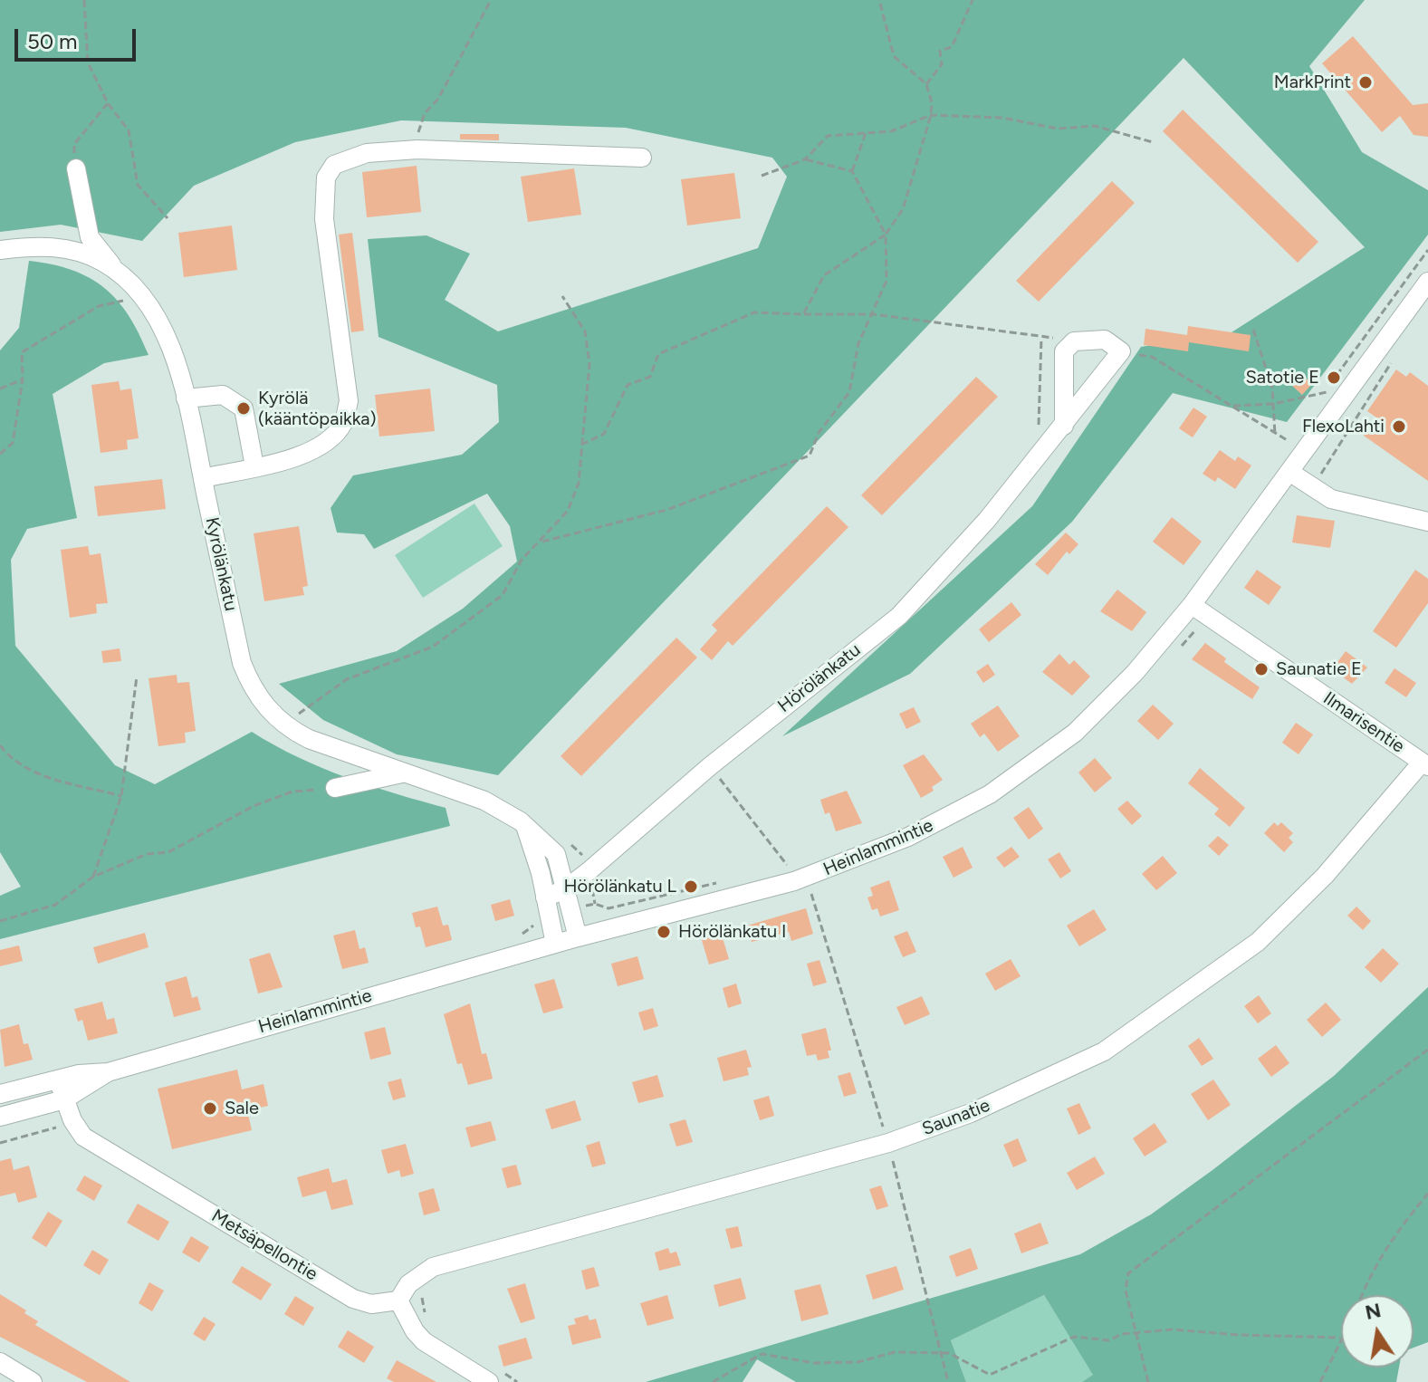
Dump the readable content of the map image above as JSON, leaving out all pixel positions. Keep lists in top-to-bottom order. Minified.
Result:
{"streets":{"street":["Kyrölänkatu","Hörölänkatu","Ilmarisentie","Heinlammintie","Saunatie","Metsäpellontie"]},"crossings":[["Kyrölänkatu","Hörölänkatu"],["Kyrölänkatu","Heinlammintie"],["Ilmarisentie","Heinlammintie"],["Ilmarisentie","Saunatie"],["Heinlammintie","Metsäpellontie"],["Saunatie","Metsäpellontie"]],"places":["MarkPrint","Satotie E","Kyrölä (kääntöpaikka)","FlexoLahti","Saunatie E","Hörölänkatu L","Hörölänkatu I","Sale"],"scale_bar":"50 m","north":"top"}
